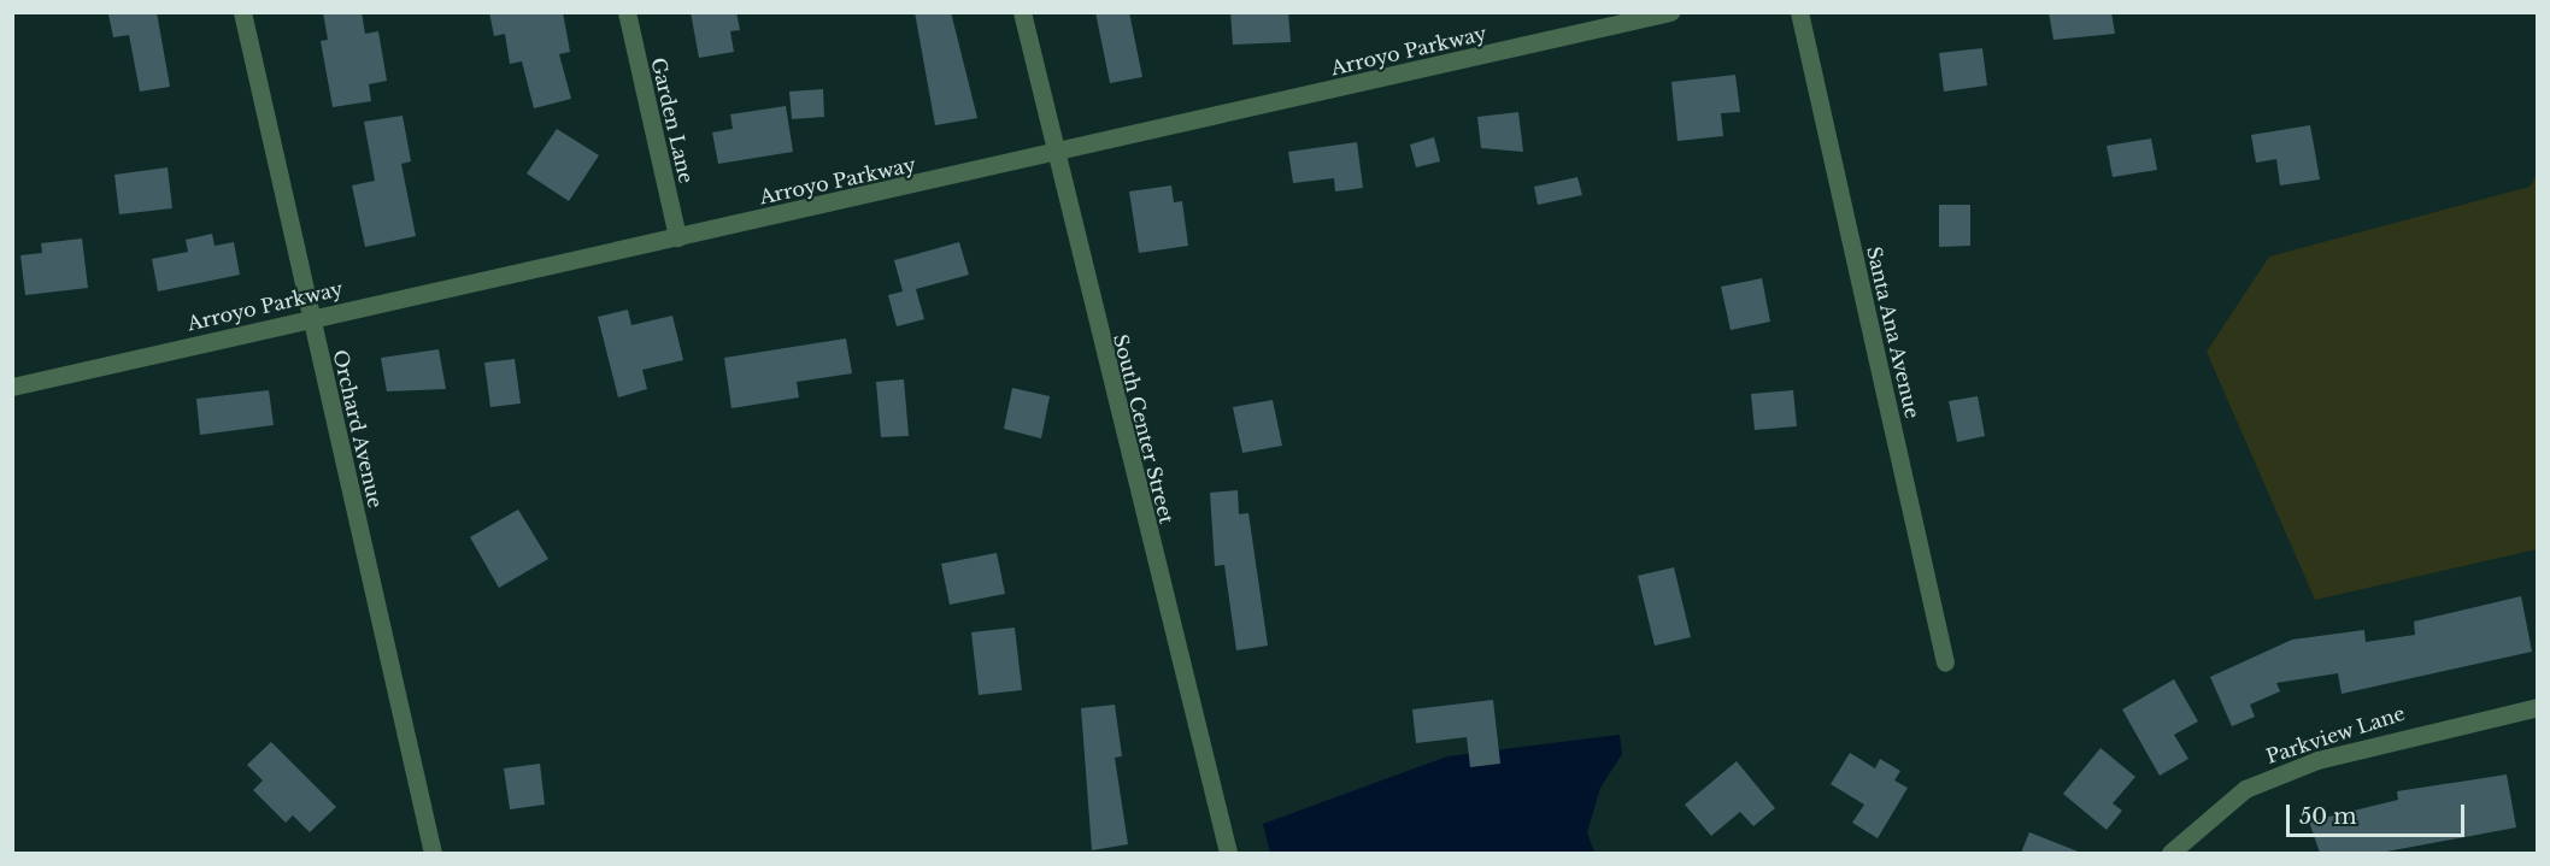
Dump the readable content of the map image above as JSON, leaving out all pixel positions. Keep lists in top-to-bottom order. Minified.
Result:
{"streets":{"street":["Arroyo Parkway","Garden Lane","Santa Ana Avenue","Orchard Avenue","South Center Street","Parkview Lane"]},"crossings":[["Arroyo Parkway","Garden Lane"],["Arroyo Parkway","Orchard Avenue"],["Arroyo Parkway","South Center Street"]],"scale_bar":"50 m"}
